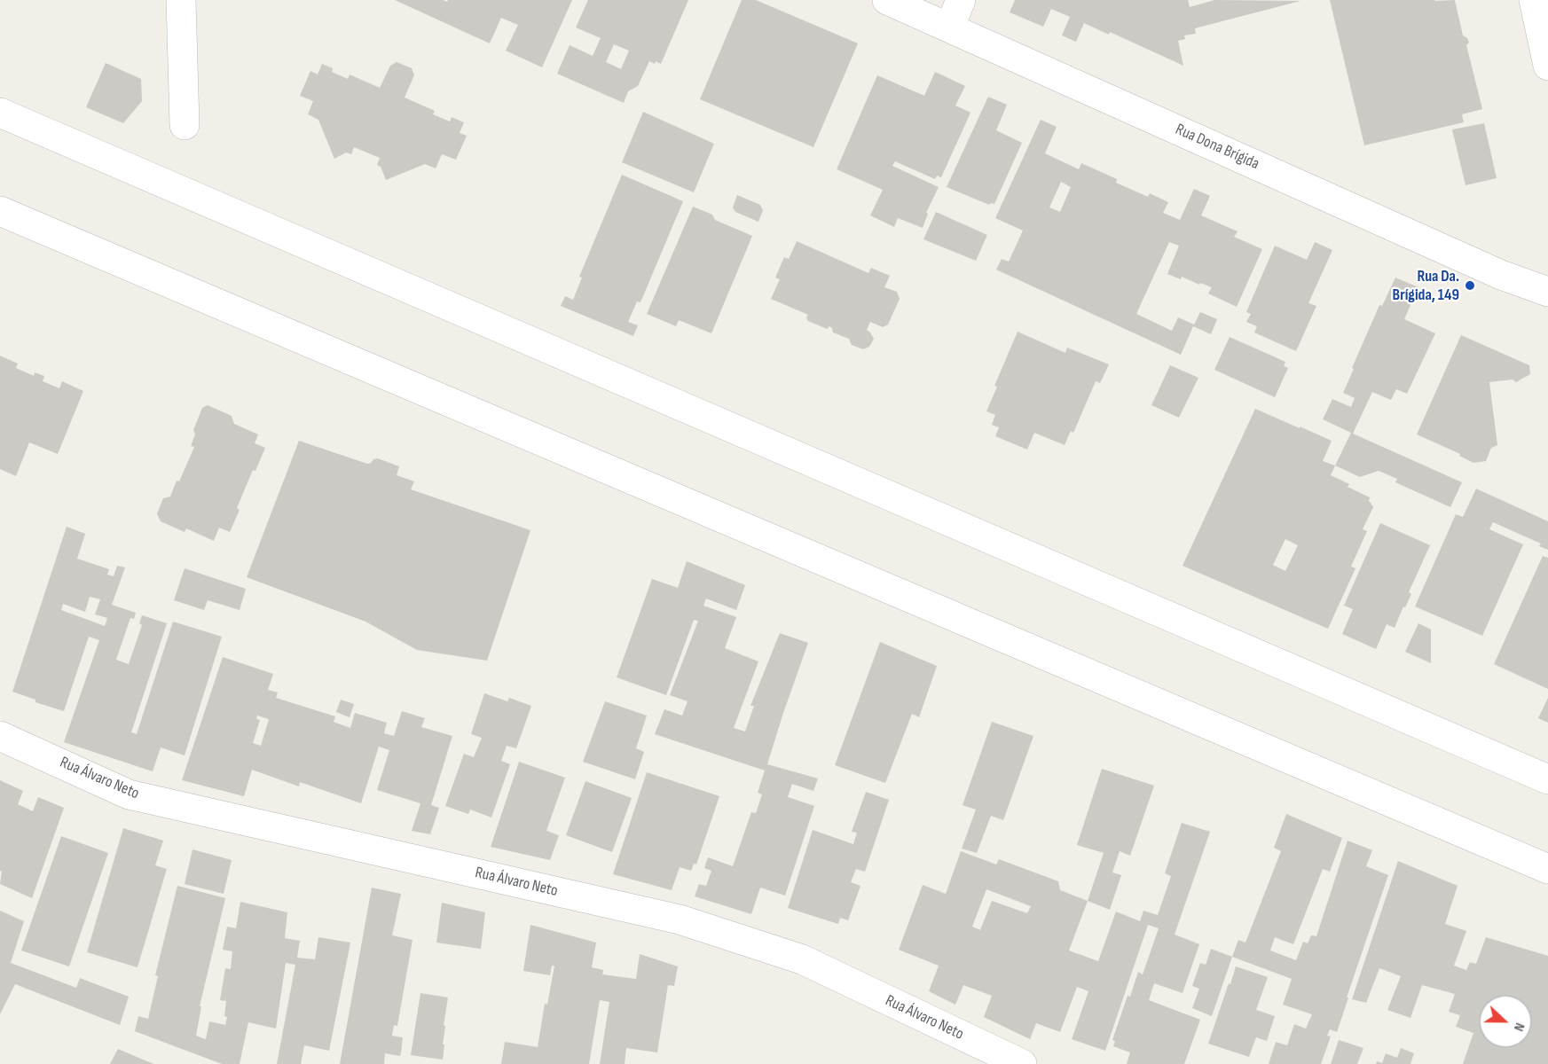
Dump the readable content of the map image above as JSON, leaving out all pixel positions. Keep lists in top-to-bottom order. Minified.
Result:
{"streets":{"street":["Rua Dona Brígida","Rua Álvaro Neto"]},"places":["Rua Da. Brígida, 149"],"north":"right"}
